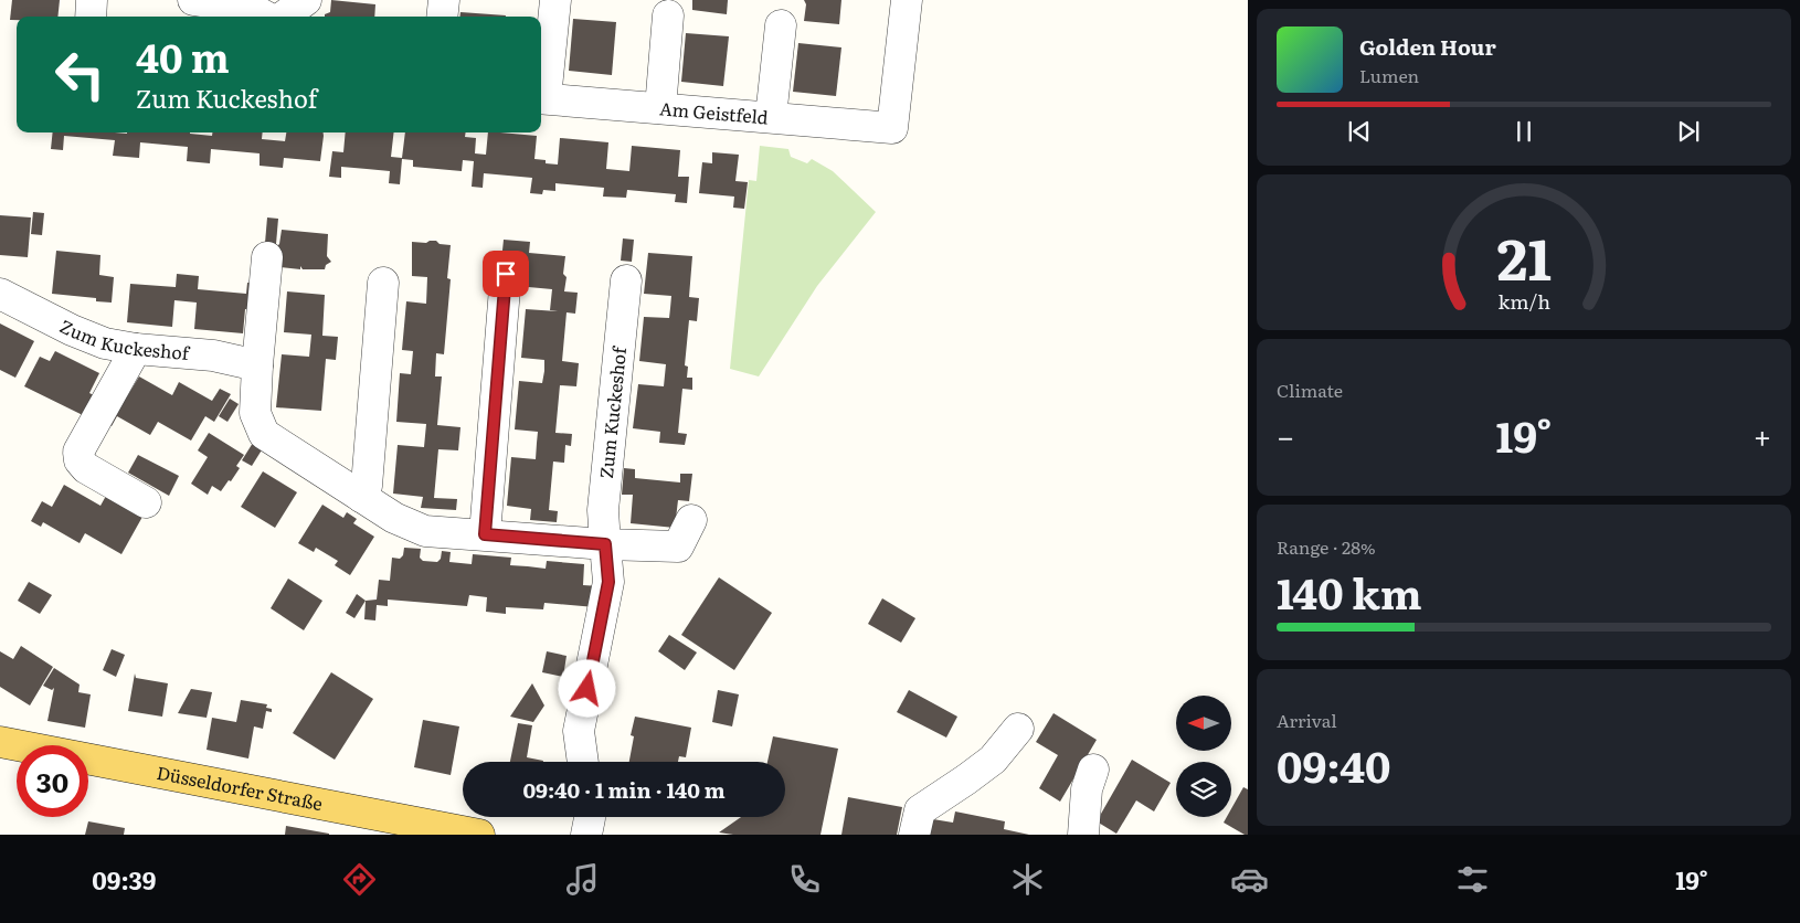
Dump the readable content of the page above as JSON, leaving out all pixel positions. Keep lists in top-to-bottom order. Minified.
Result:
{"streets":{"main road":["Düsseldorfer Straße"],"street":["Am Geistfeld","Zum Kuckeshof"]},"north":"left","page":{"turn":["40 m","Zum Kuckeshof"],"song":["Golden Hour","Lumen"],"tile":["Climate",["Range · 28%","140 km"],["Arrival","09:40"]],"heat":["−","19°","+"],"limit":"30","trip":"09:40 · 1 min · 140 m","tabs":["09:39","19°"],"gauge":["21","km/h"]}}
